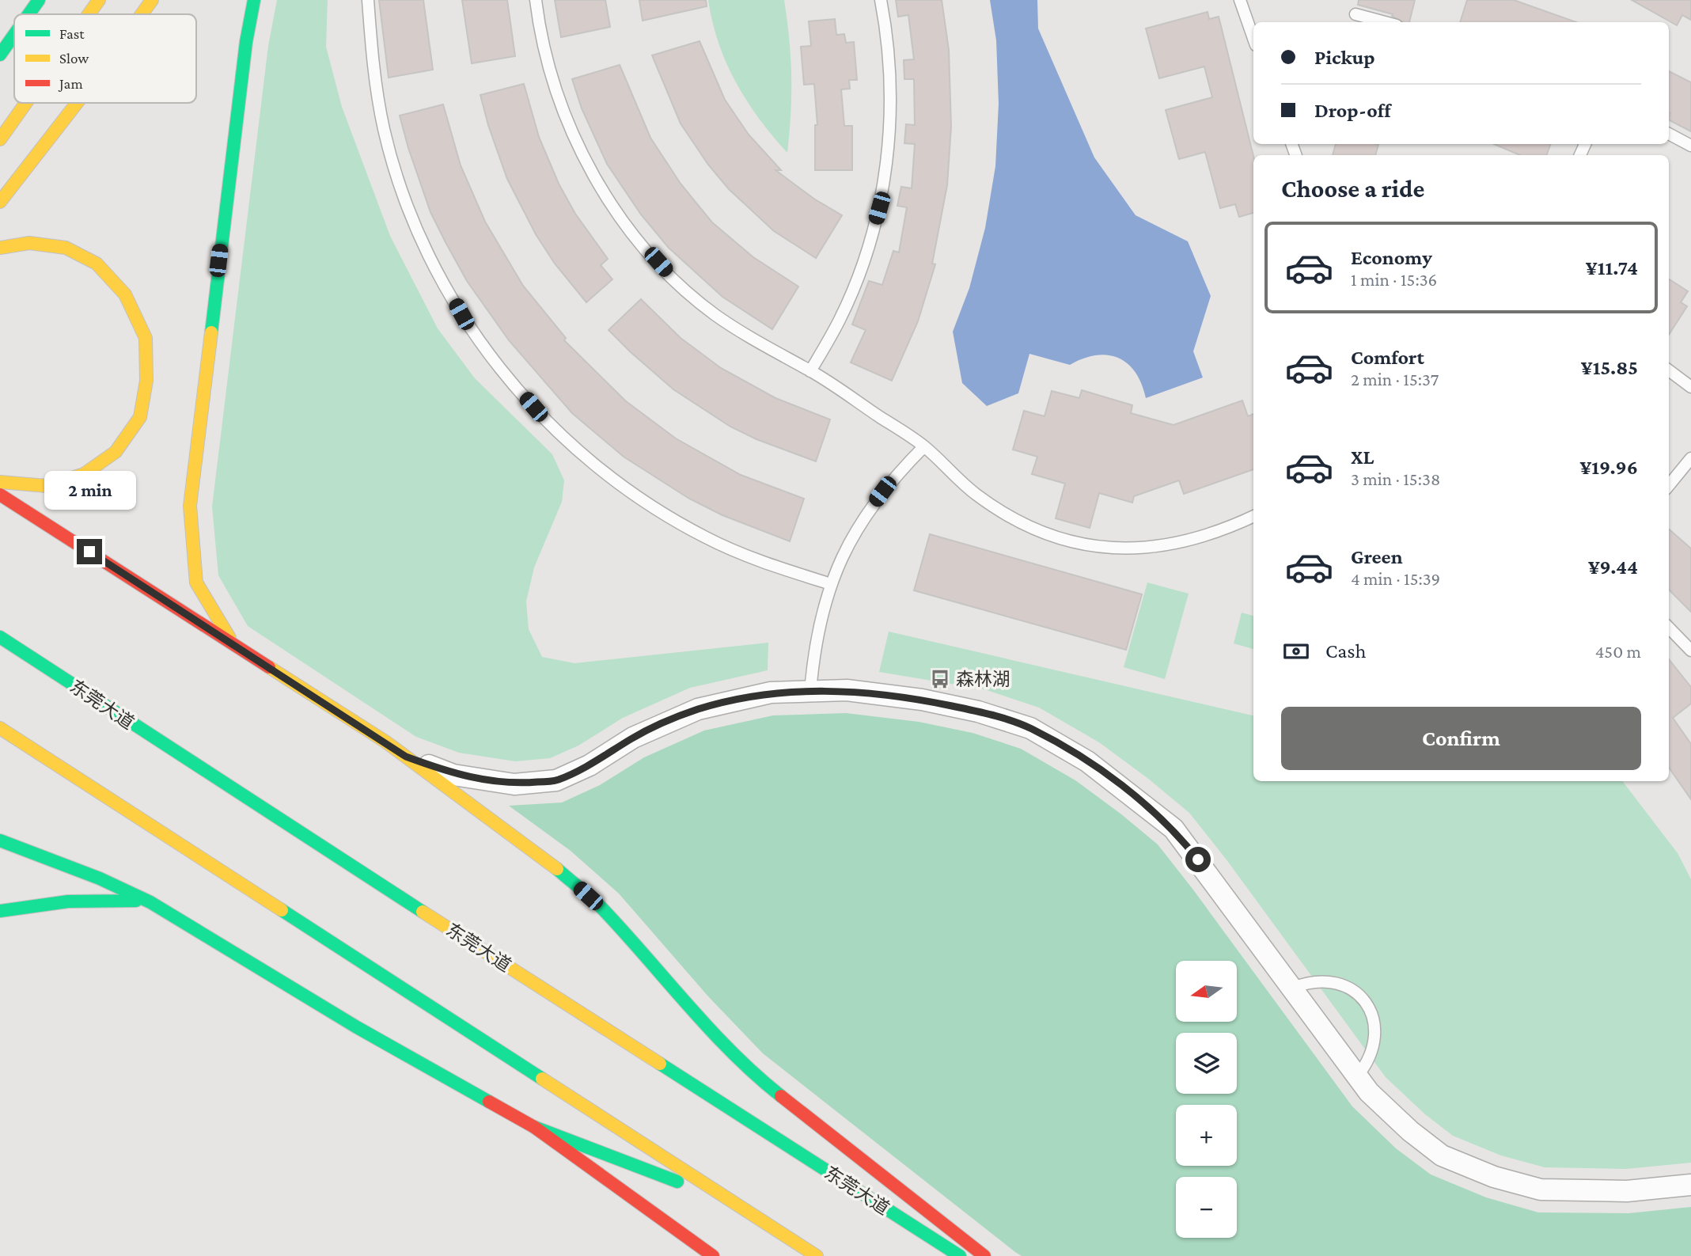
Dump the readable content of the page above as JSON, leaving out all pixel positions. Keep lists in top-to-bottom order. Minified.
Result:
{"streets":{"main road":["东莞大道"]},"places":{"bus stop":["森林湖"]},"legend":["Fast","Slow","Jam"],"north":"left","page":{"banner":["Pickup","Drop-off"],"heading":"Choose a ride","list":[{"name":"Economy","note":"1 min · 15:36","value":"¥11.74"},{"name":"Comfort","note":"2 min · 15:37","value":"¥15.85"},{"name":"XL","note":"3 min · 15:38","value":"¥19.96"},{"name":"Green","note":"4 min · 15:39","value":"¥9.44"}],"bubble":"2 min","pay":["Cash","450 m"],"buttons":"Confirm","map_buttons":["+","−"]}}
